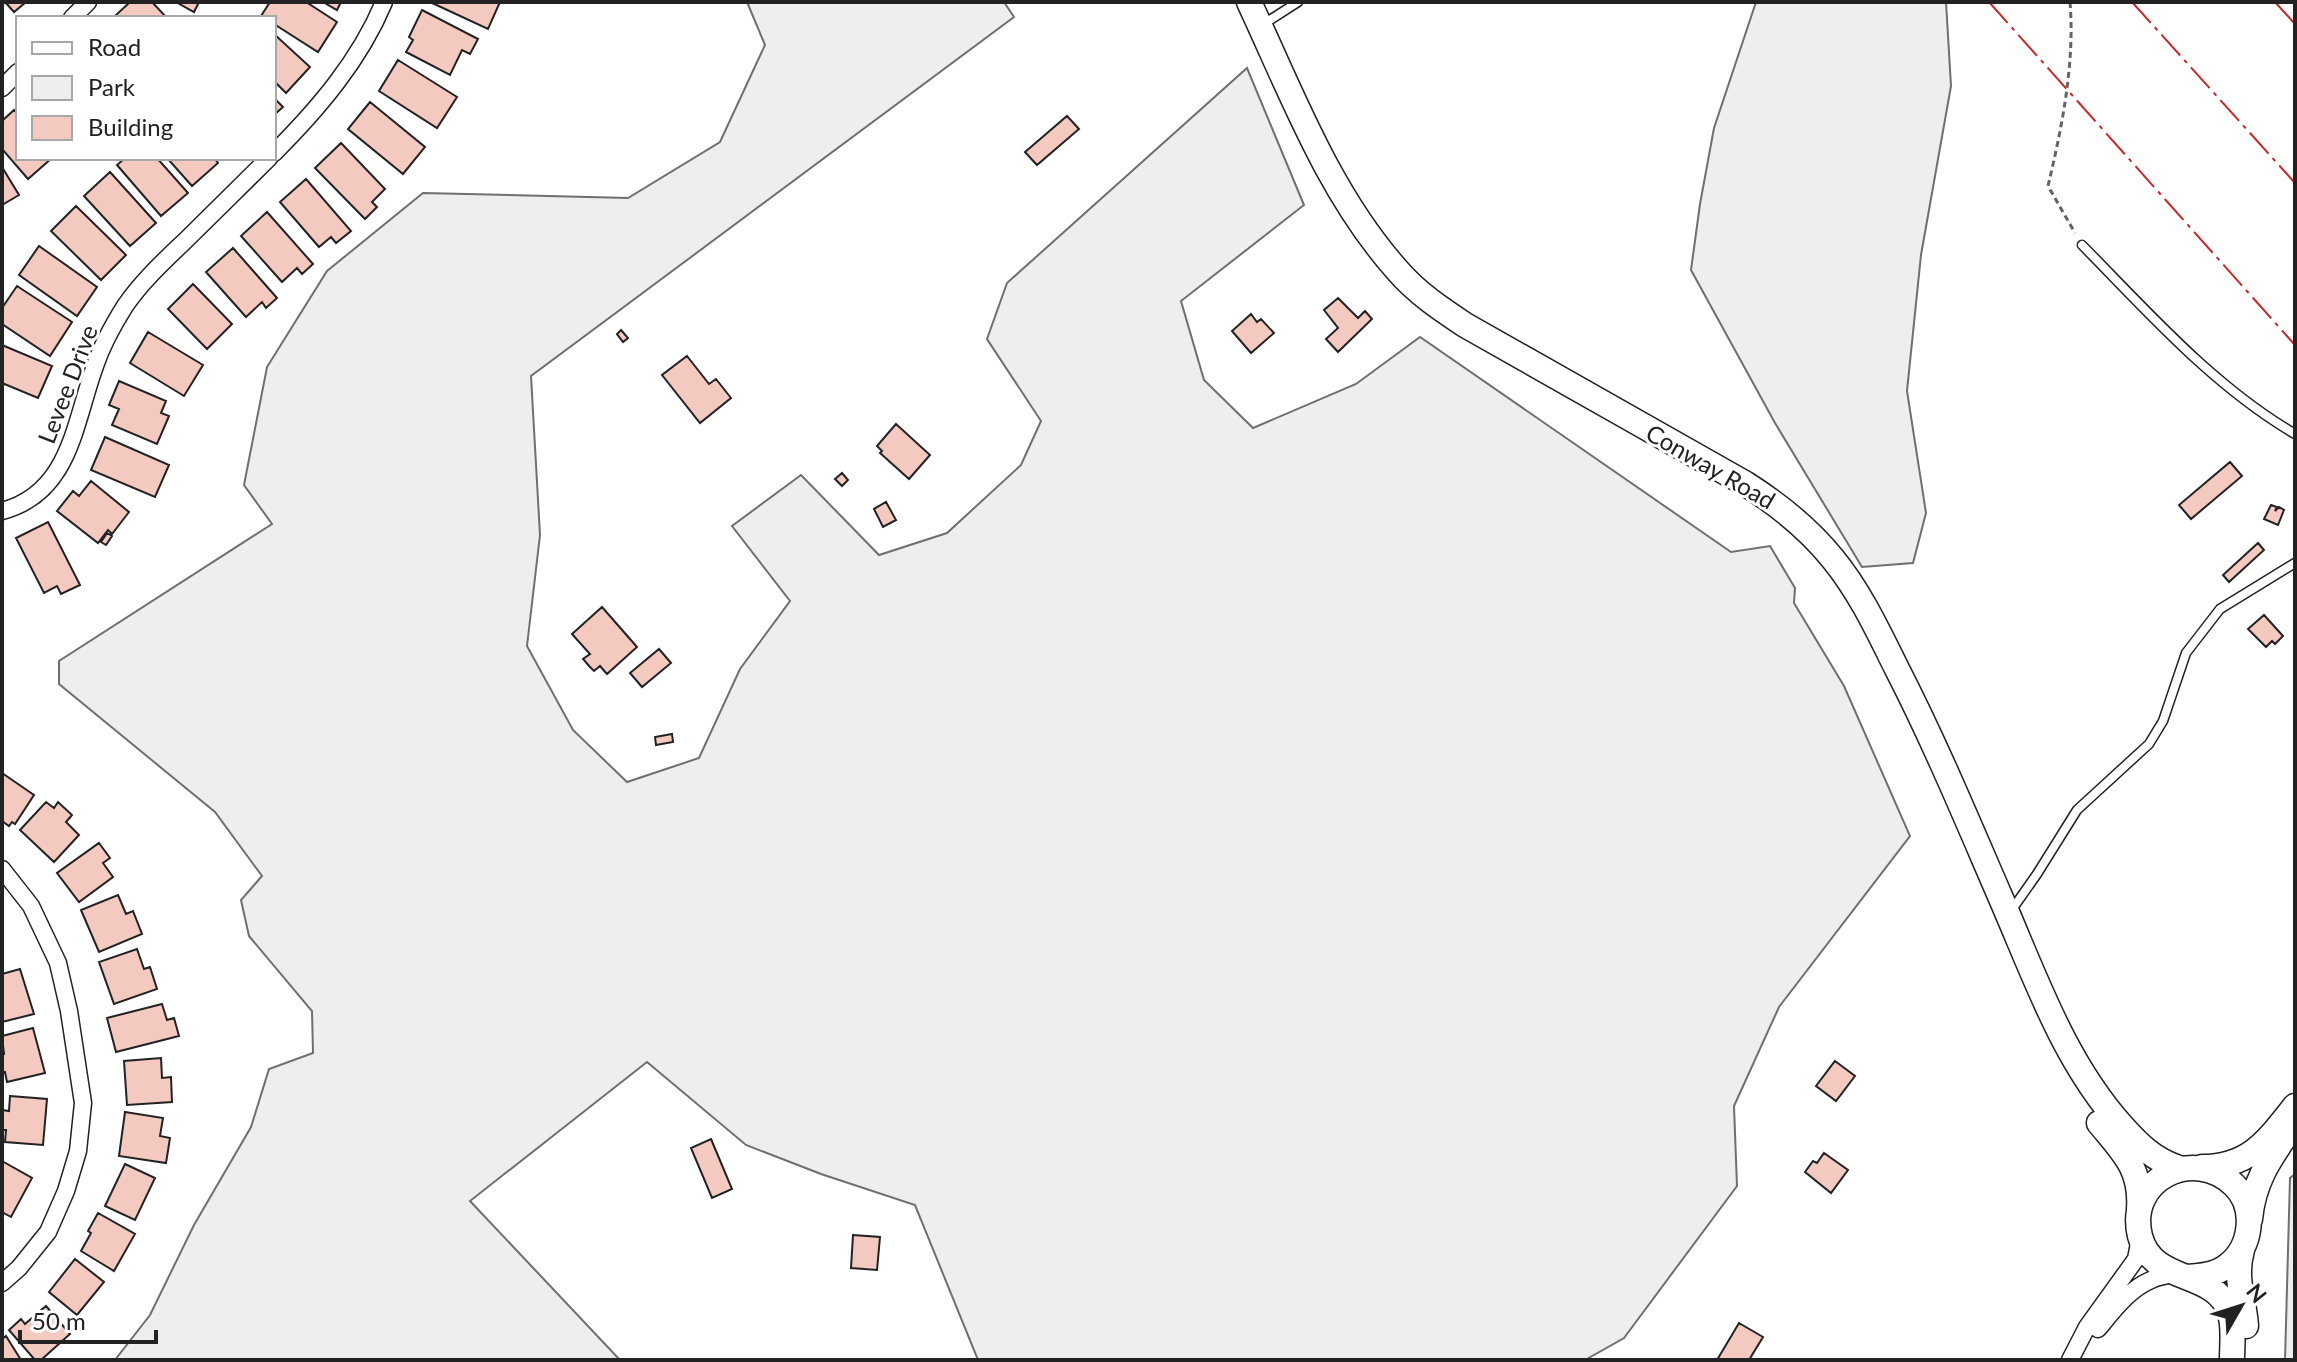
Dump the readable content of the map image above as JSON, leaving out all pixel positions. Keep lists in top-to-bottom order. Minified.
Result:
{"streets":{"street":["Levee Drive","Conway Road"]},"legend":["Road","Park","Building"],"scale_bar":"50 m","north":"top right"}
